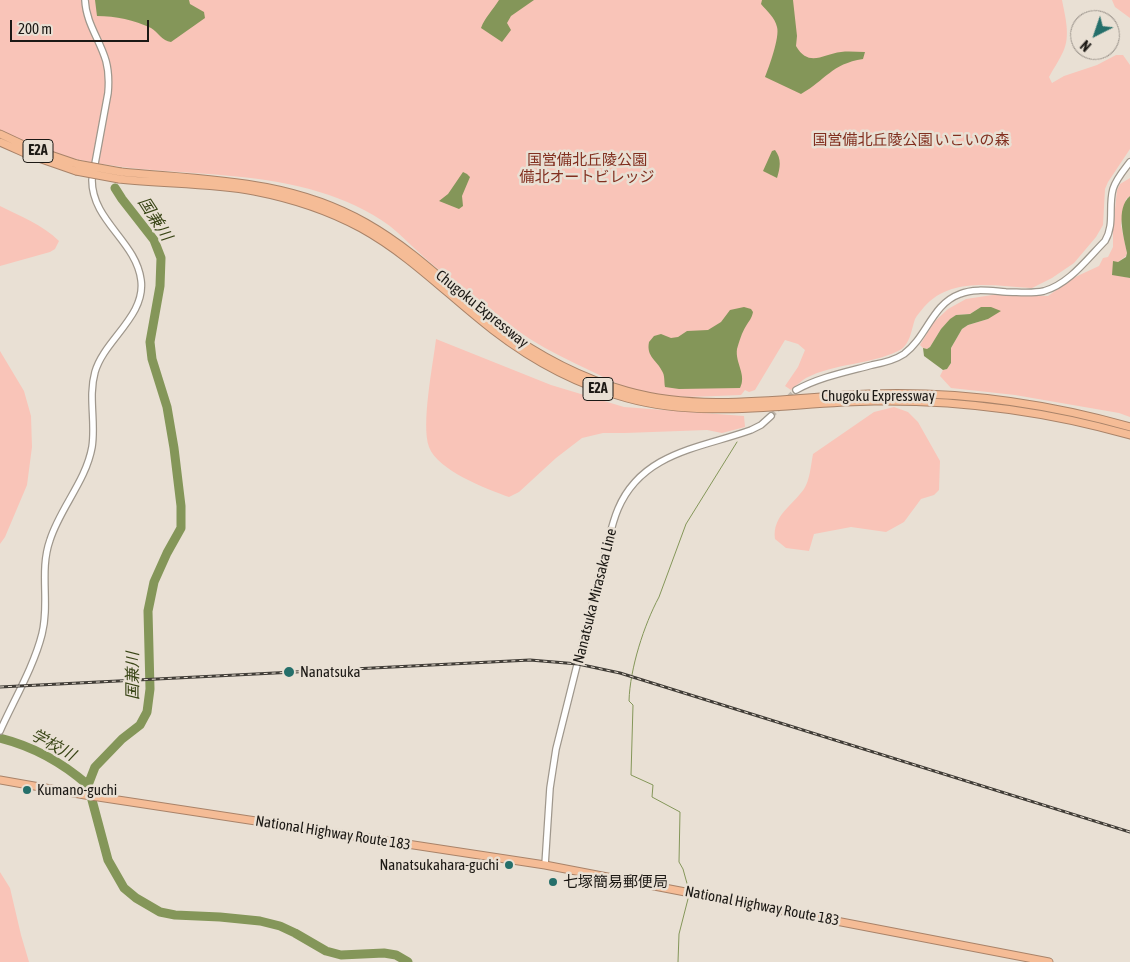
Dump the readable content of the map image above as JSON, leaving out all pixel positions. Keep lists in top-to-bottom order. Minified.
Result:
{"streets":{"highway":["E2A","Chugoku Expressway","National Highway Route 183"],"main road":["Nanatsuka Mirasaka Line"]},"crossings":[["Nanatsuka Mirasaka Line","National Highway Route 183"]],"water":["国兼川","学校川"],"parks":["国営備北丘陵公園 いこいの森","国営備北丘陵公園 備北オートビレッジ"],"places":["Nanatsuka","Kumano-guchi","Nanatsukahara-guchi","七塚簡易郵便局"],"scale_bar":"200 m","north":"bottom left"}
